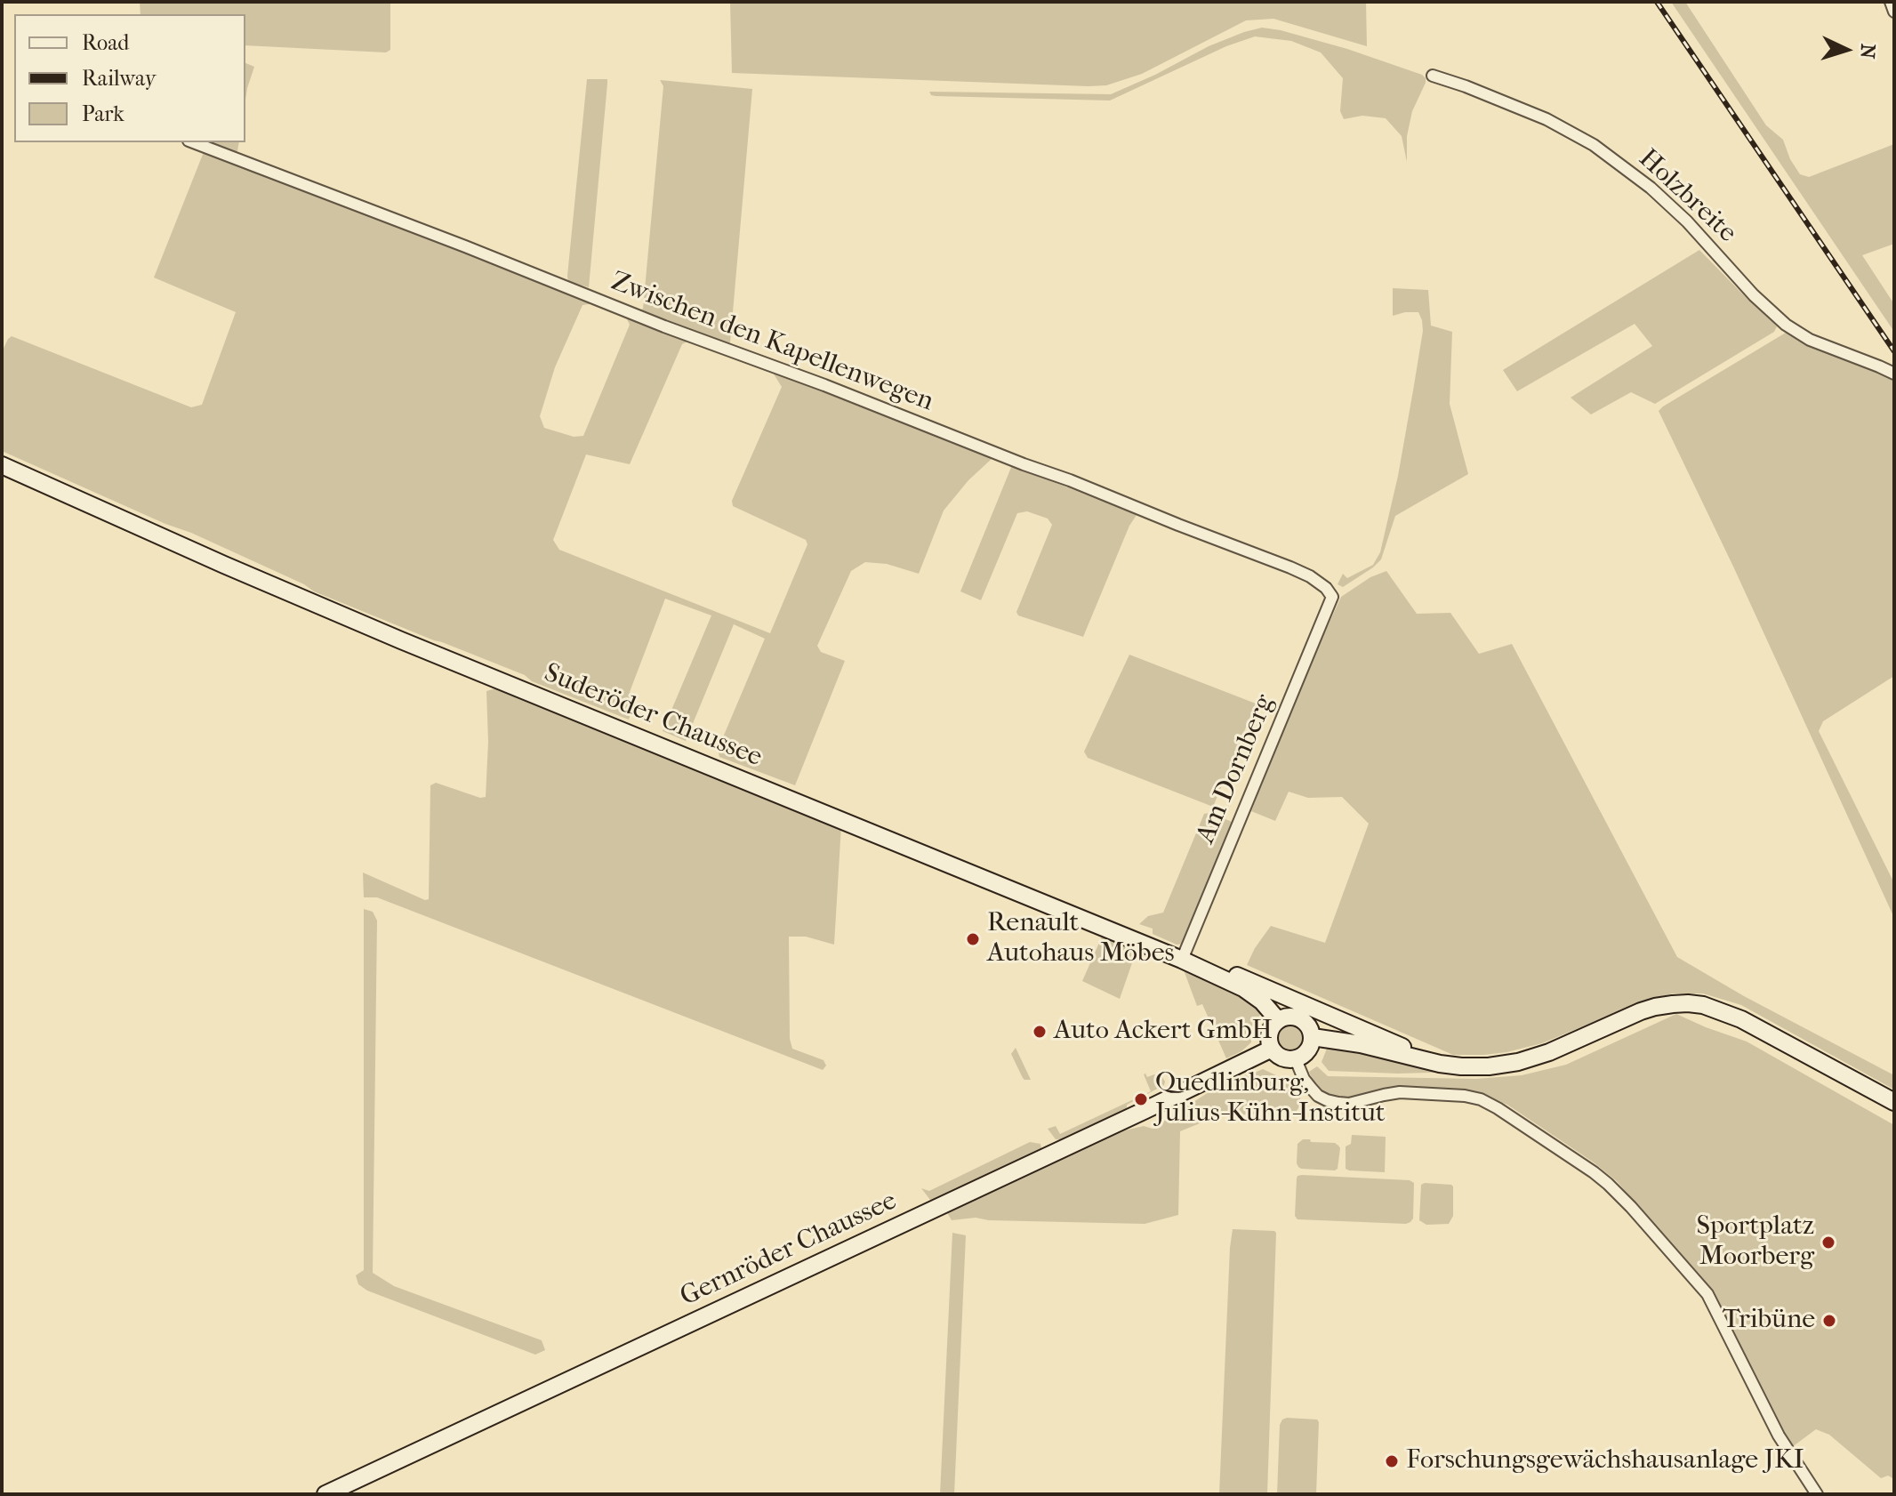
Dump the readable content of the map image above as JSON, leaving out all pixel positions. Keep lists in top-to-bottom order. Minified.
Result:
{"streets":{"main road":["Suderöder Chaussee","Gernröder Chaussee"],"street":["Holzbreite","Zwischen den Kapellenwegen","Am Dornberg"]},"crossings":[["Zwischen den Kapellenwegen","Am Dornberg"],["Suderöder Chaussee","Am Dornberg"],["Suderöder Chaussee","Gernröder Chaussee"]],"places":["Renault Autohaus Möbes","Auto Ackert GmbH","Quedlinburg, Julius-Kühn-Institut","Sportplatz Moorberg","Tribüne","Forschungsgewächshausanlage JKI"],"legend":["Road","Railway","Park"],"north":"right"}
